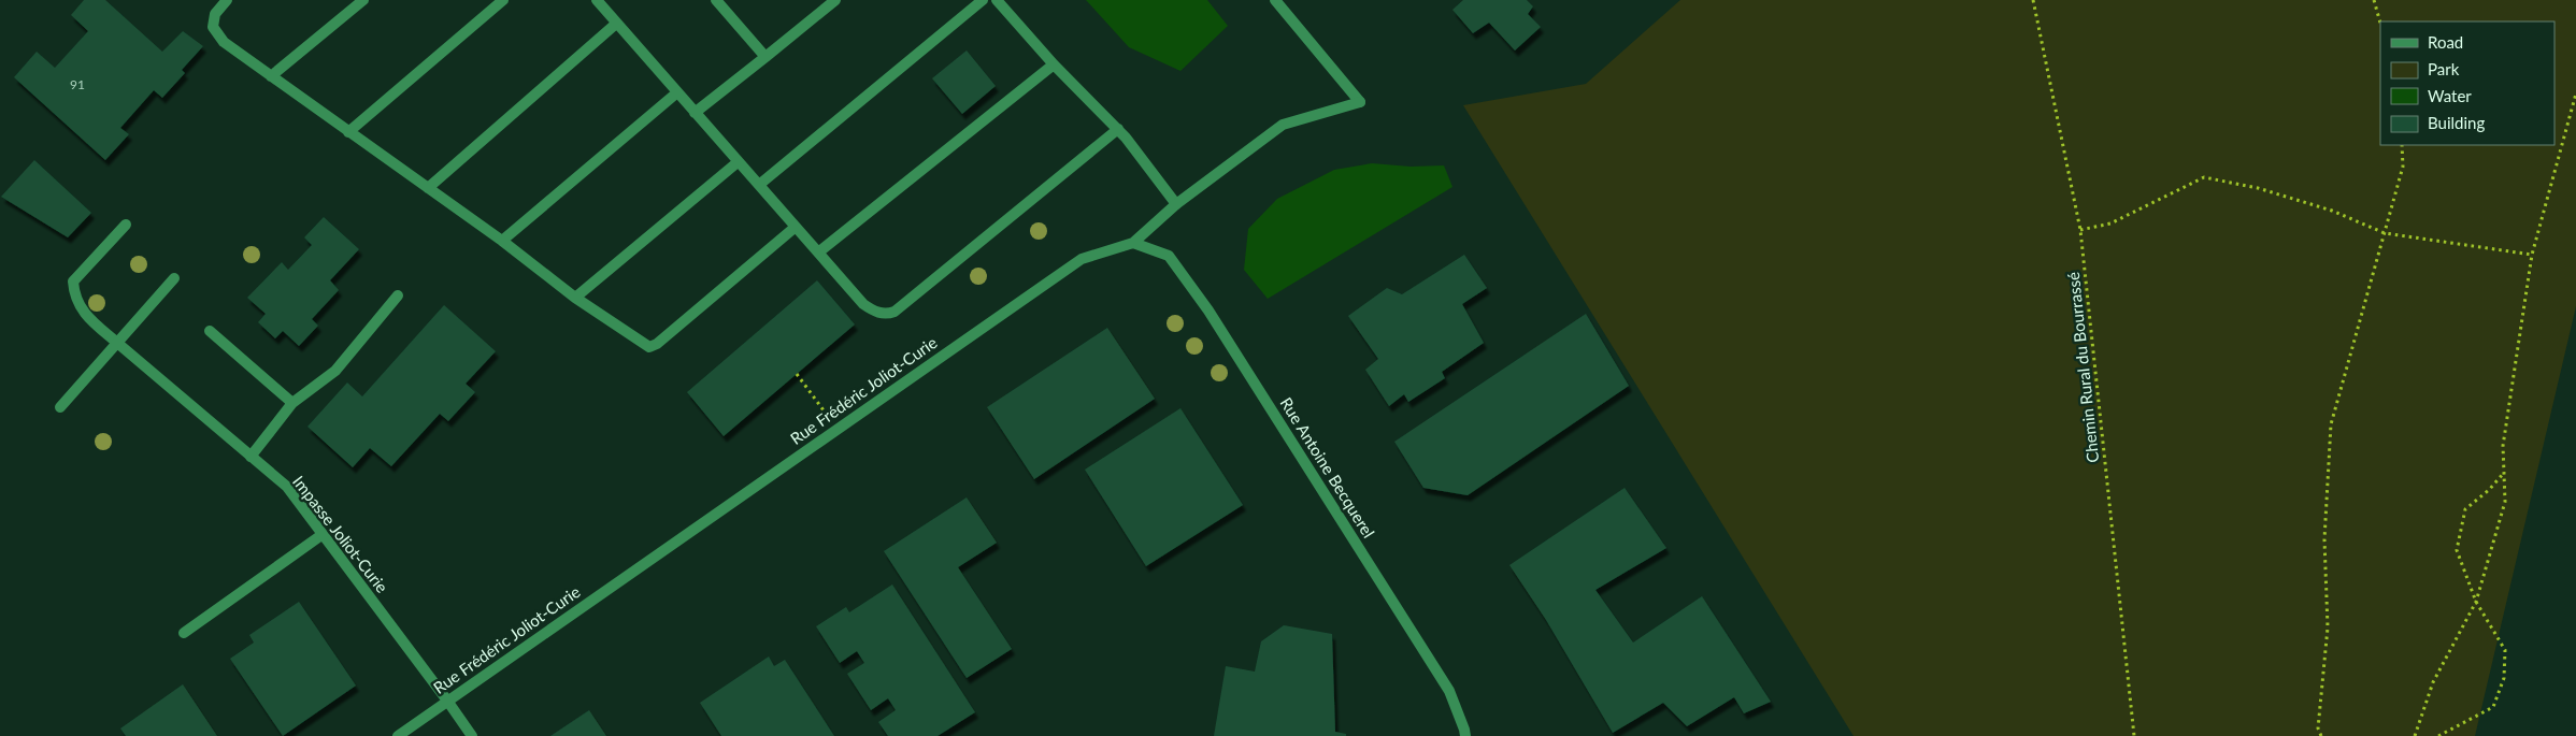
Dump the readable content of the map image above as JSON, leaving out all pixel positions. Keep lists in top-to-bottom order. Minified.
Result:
{"streets":{"street":["Rue Frédéric Joliot-Curie","Rue Antoine Becquerel","Impasse Joliot-Curie"],"path":["Chemin Rural du Bourrassé"]},"crossings":[["Rue Frédéric Joliot-Curie","Rue Antoine Becquerel"],["Rue Frédéric Joliot-Curie","Impasse Joliot-Curie"]],"house_numbers":["91"],"legend":["Road","Park","Water","Building"]}
